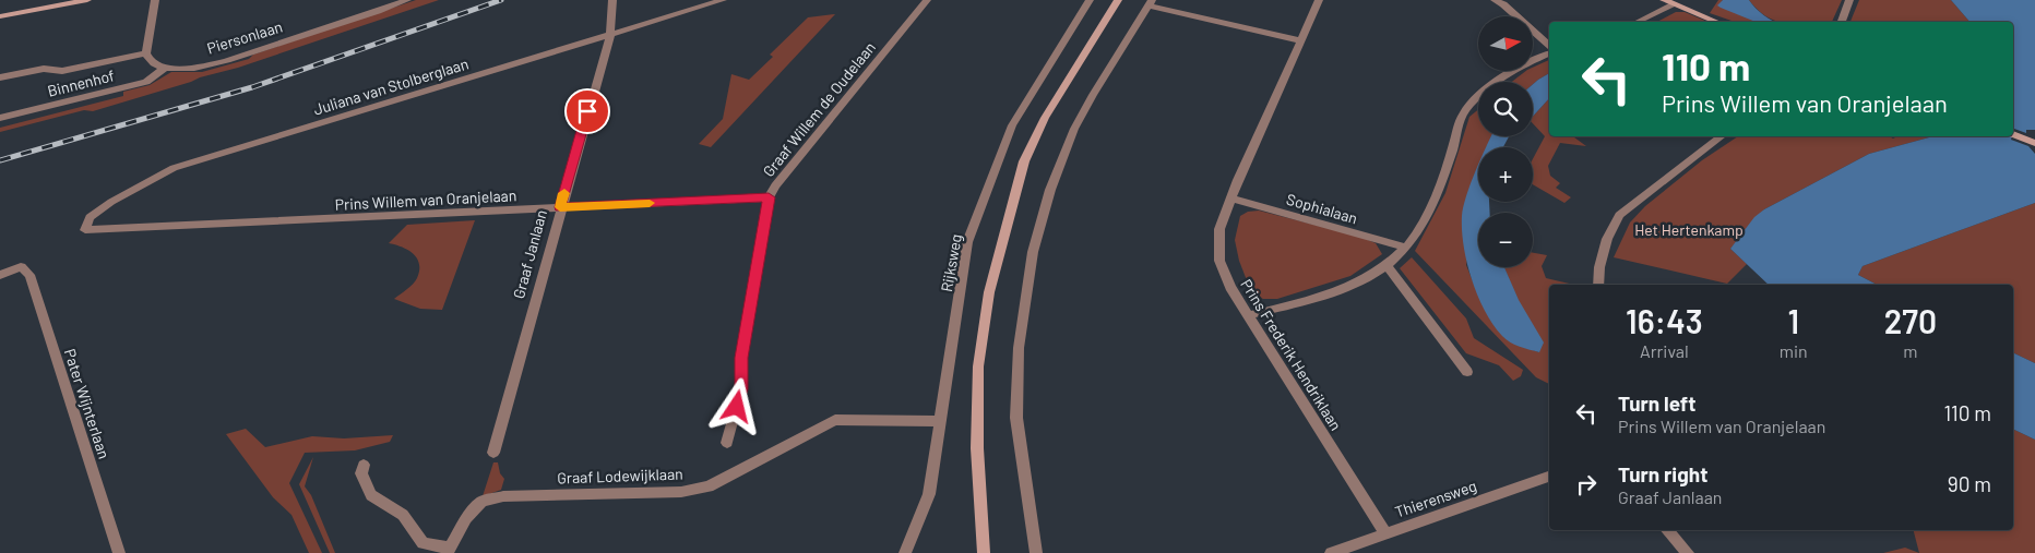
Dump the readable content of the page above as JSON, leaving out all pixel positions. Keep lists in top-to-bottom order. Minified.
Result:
{"streets":{"street":["Piersonlaan","Binnenhof","Juliana van Stolberglaan","Graaf Willem de Oudelaan","Prins Willem van Oranjelaan","Sophialaan","Graaf Janlaan","Rijksweg","Prins Frederik Hendriklaan","Pater Wijnterlaan","Graaf Lodewijklaan","Thierensweg"]},"crossings":[["Piersonlaan","Binnenhof"],["Juliana van Stolberglaan","Prins Willem van Oranjelaan"],["Juliana van Stolberglaan","Graaf Janlaan"],["Graaf Willem de Oudelaan","Prins Willem van Oranjelaan"],["Prins Willem van Oranjelaan","Graaf Janlaan"],["Sophialaan","Prins Frederik Hendriklaan"],["Rijksweg","Graaf Lodewijklaan"],["Prins Frederik Hendriklaan","Thierensweg"]],"parks":["Het Hertenkamp"],"north":"right","page":{"map_buttons":["+","−"],"turn":["110 m","Prins Willem van Oranjelaan"],"eta":["16:43","Arrival","1","min","270","m"],"list":[{"name":"Turn left","note":"Prins Willem van Oranjelaan","value":"110 m"},{"name":"Turn right","note":"Graaf Janlaan","value":"90 m"}]}}
